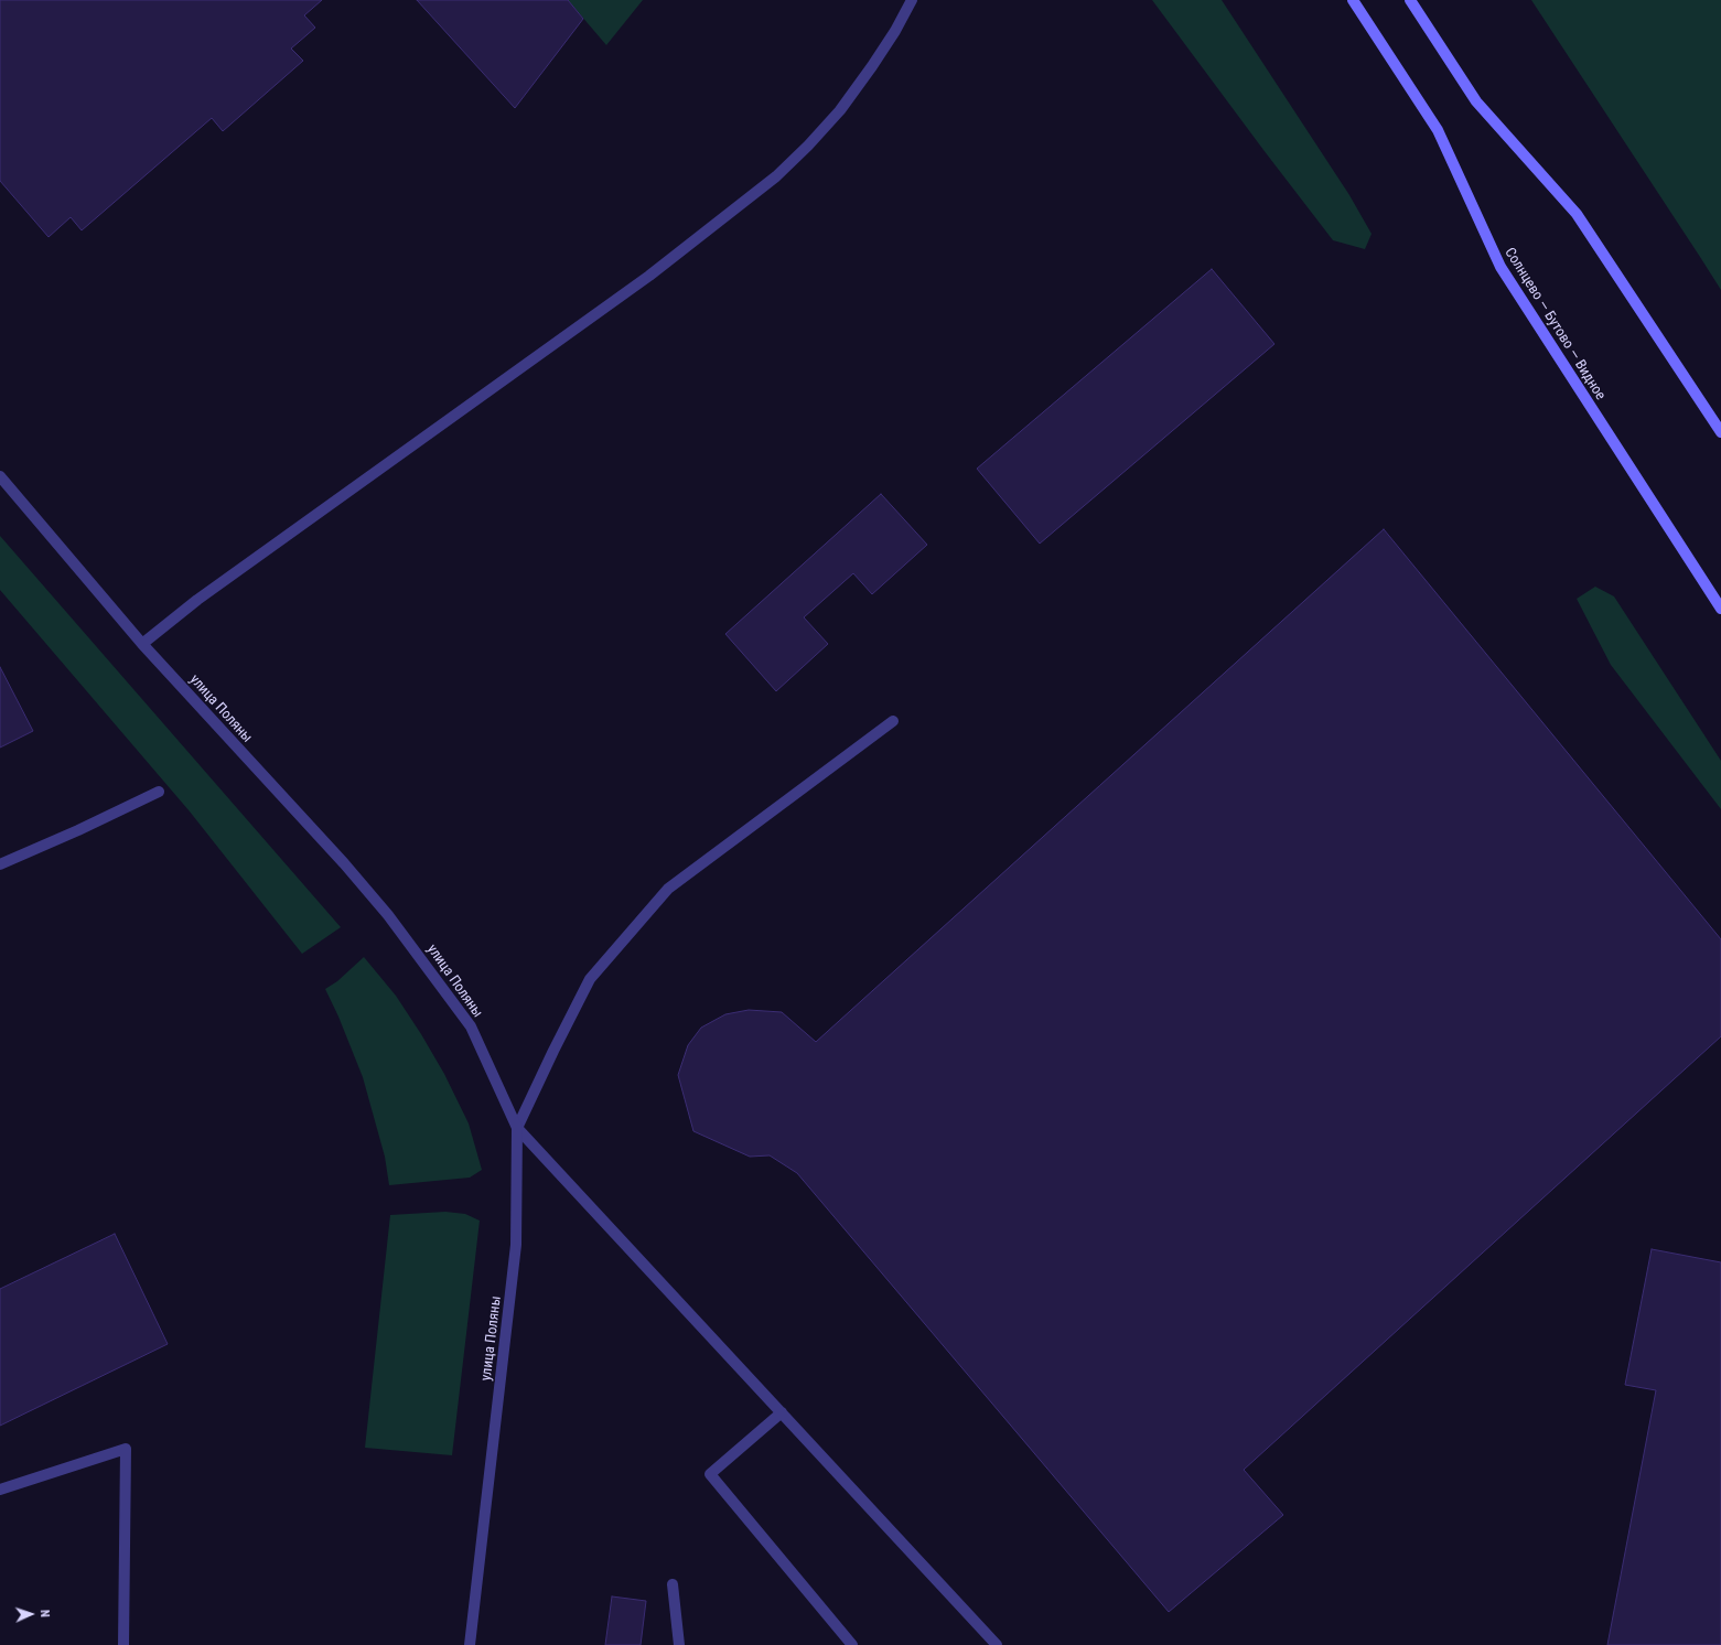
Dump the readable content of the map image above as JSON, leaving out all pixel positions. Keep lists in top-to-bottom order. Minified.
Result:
{"streets":{"main road":["Солнцево — Бутово — Видное"],"street":["улица Поляны"]},"north":"right"}
